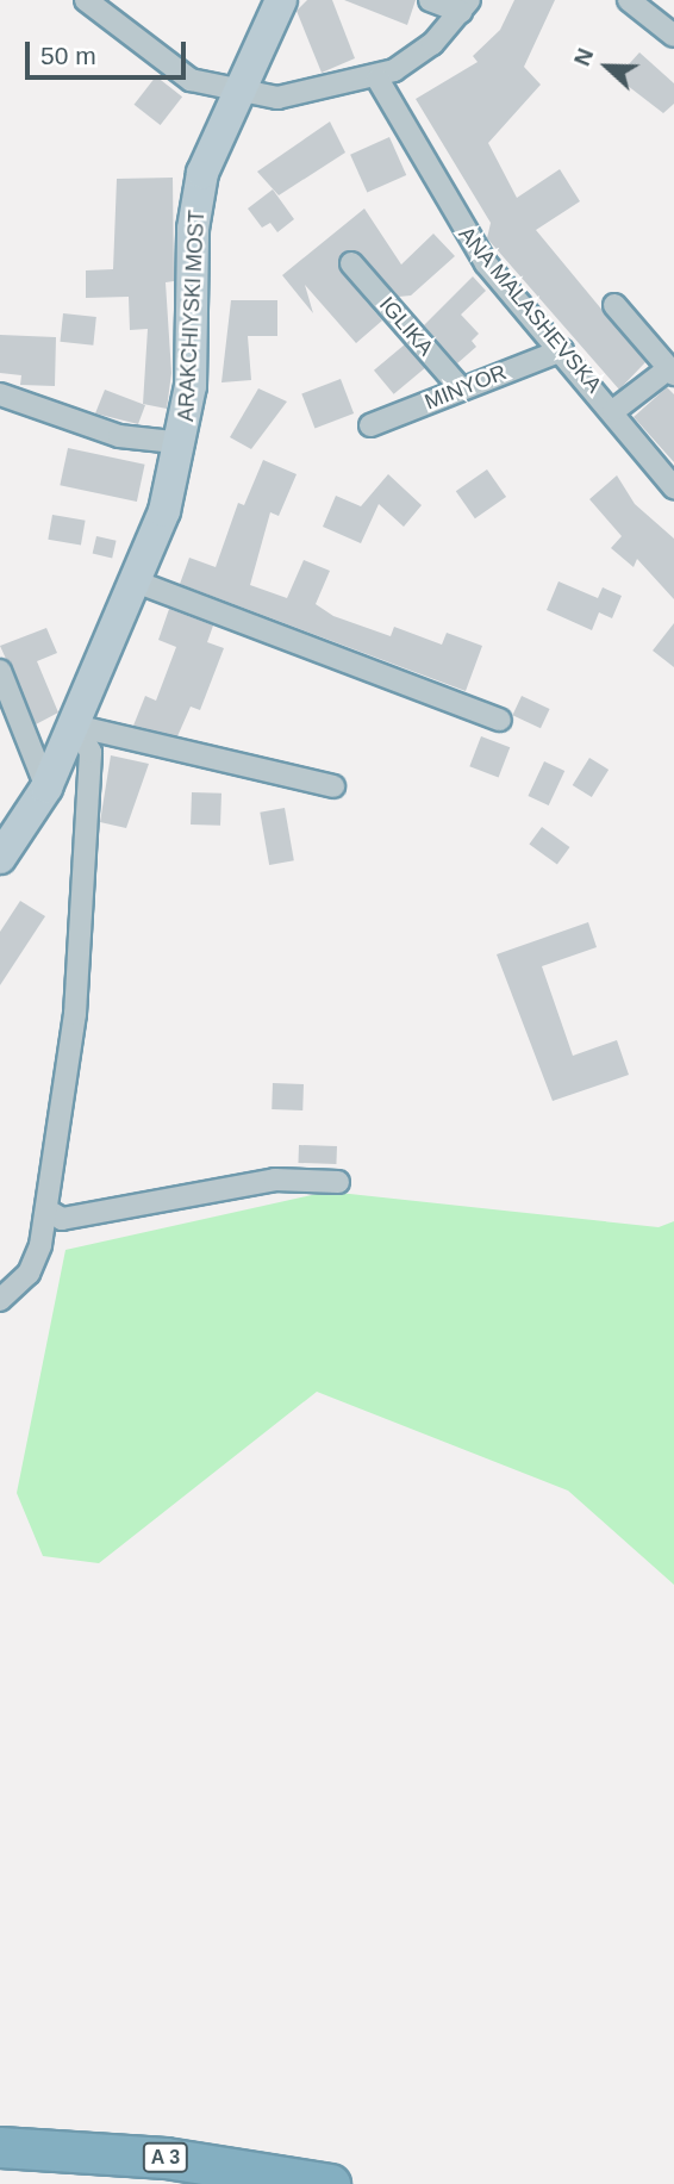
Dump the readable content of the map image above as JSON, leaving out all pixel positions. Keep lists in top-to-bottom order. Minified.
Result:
{"streets":{"highway":["A 3"],"main road":["ARAKCHIYSKI MOST"],"street":["ANA MALASHEVSKA","IGLIKA","MINYOR"]},"crossings":[["ANA MALASHEVSKA","MINYOR"],["IGLIKA","MINYOR"]],"scale_bar":"50 m","north":"left"}
